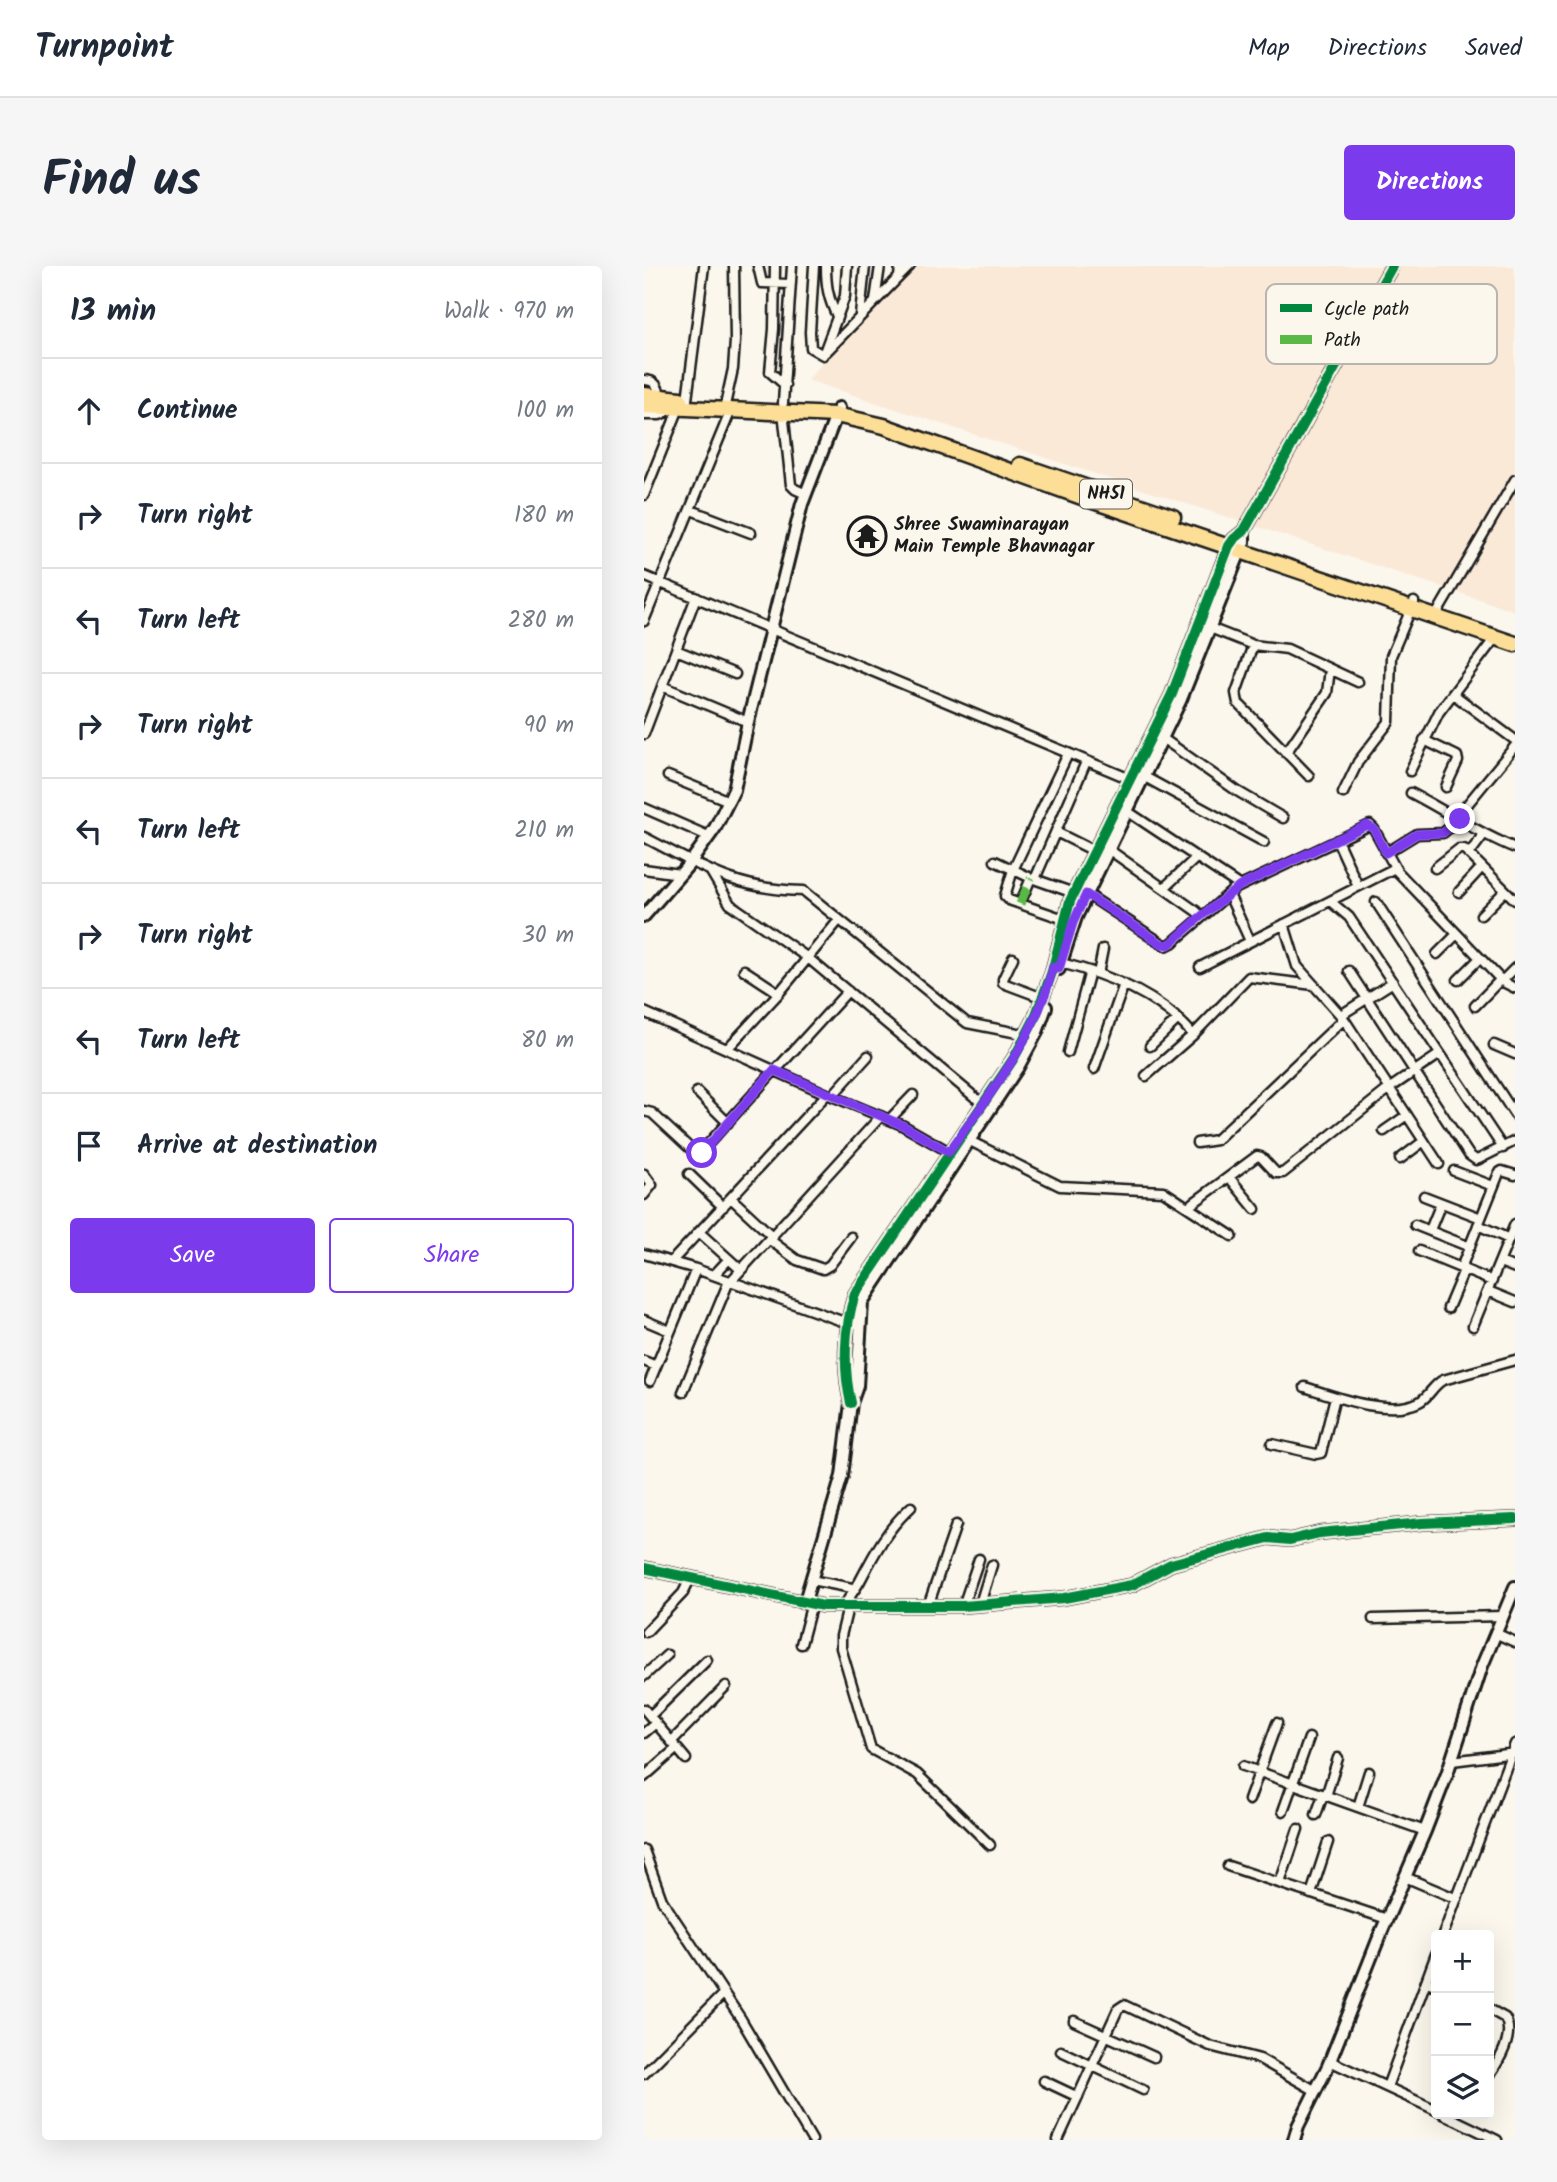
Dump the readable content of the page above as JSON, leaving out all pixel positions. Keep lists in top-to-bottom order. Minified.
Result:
{"streets":{"highway":["NH51"]},"places":{"temple":["Shree Swaminarayan Main Temple Bhavnagar"]},"legend":["Cycle path","Path"],"page":{"header":"Turnpoint","nav":["Map","Directions","Saved"],"title":"Find us","buttons":["Directions",["Save","Share"]],"heading":["13 min","Walk · 970 m"],"list":[["Continue","100 m"],["Turn right","180 m"],["Turn left","280 m"],["Turn right","90 m"],["Turn left","210 m"],["Turn right","30 m"],["Turn left","80 m"],"Arrive at destination"],"map_buttons":["+","−"]}}
